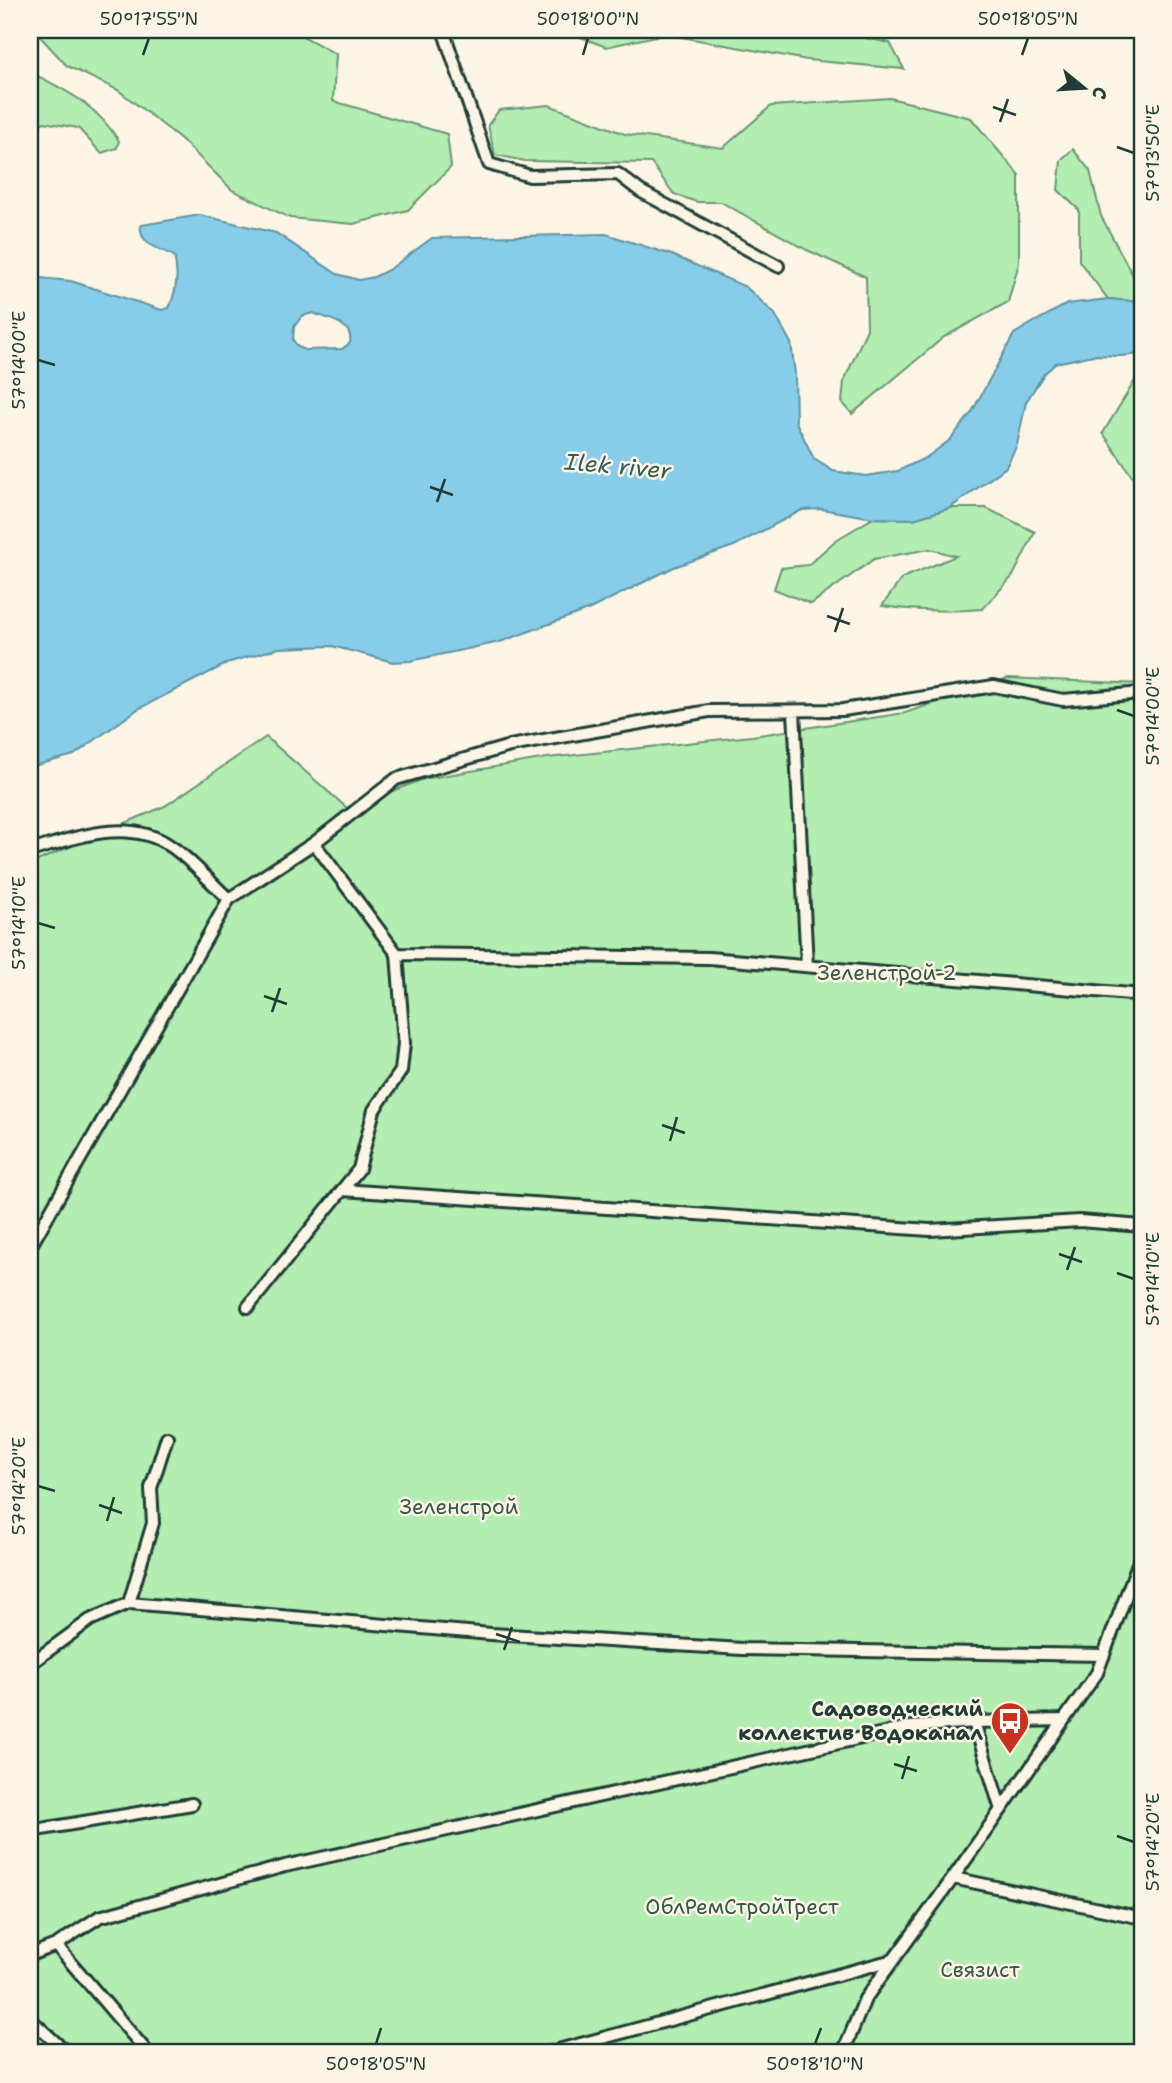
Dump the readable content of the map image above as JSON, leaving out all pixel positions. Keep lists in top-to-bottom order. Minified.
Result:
{"water":["Ilek river"],"parks":["Зеленстрой-2","Зеленстрой","ОблРемСтройТрест","Связист"],"places":{"bus stop":["Садоводческий коллектив Водоканал"]},"north":"right","coordinates":["50°17'55\"N","50°18'00\"N","50°18'05\"N","57°13'50\"E","57°14'00\"E","57°14'10\"E","57°14'20\"E","50°18'10\"N"]}
